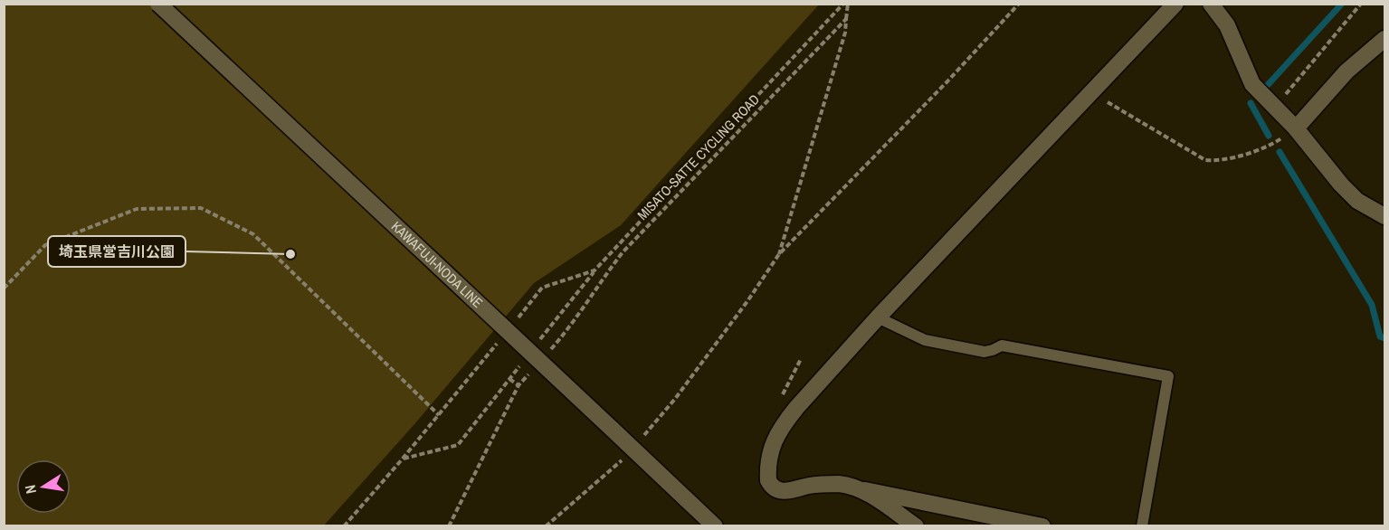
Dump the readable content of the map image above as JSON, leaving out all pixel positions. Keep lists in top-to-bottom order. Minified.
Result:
{"streets":{"street":["KAWAFUJI-NODA LINE"],"path":["MISATO-SATTE CYCLING ROAD"]},"places":["埼玉県営吉川公園"],"north":"left"}
